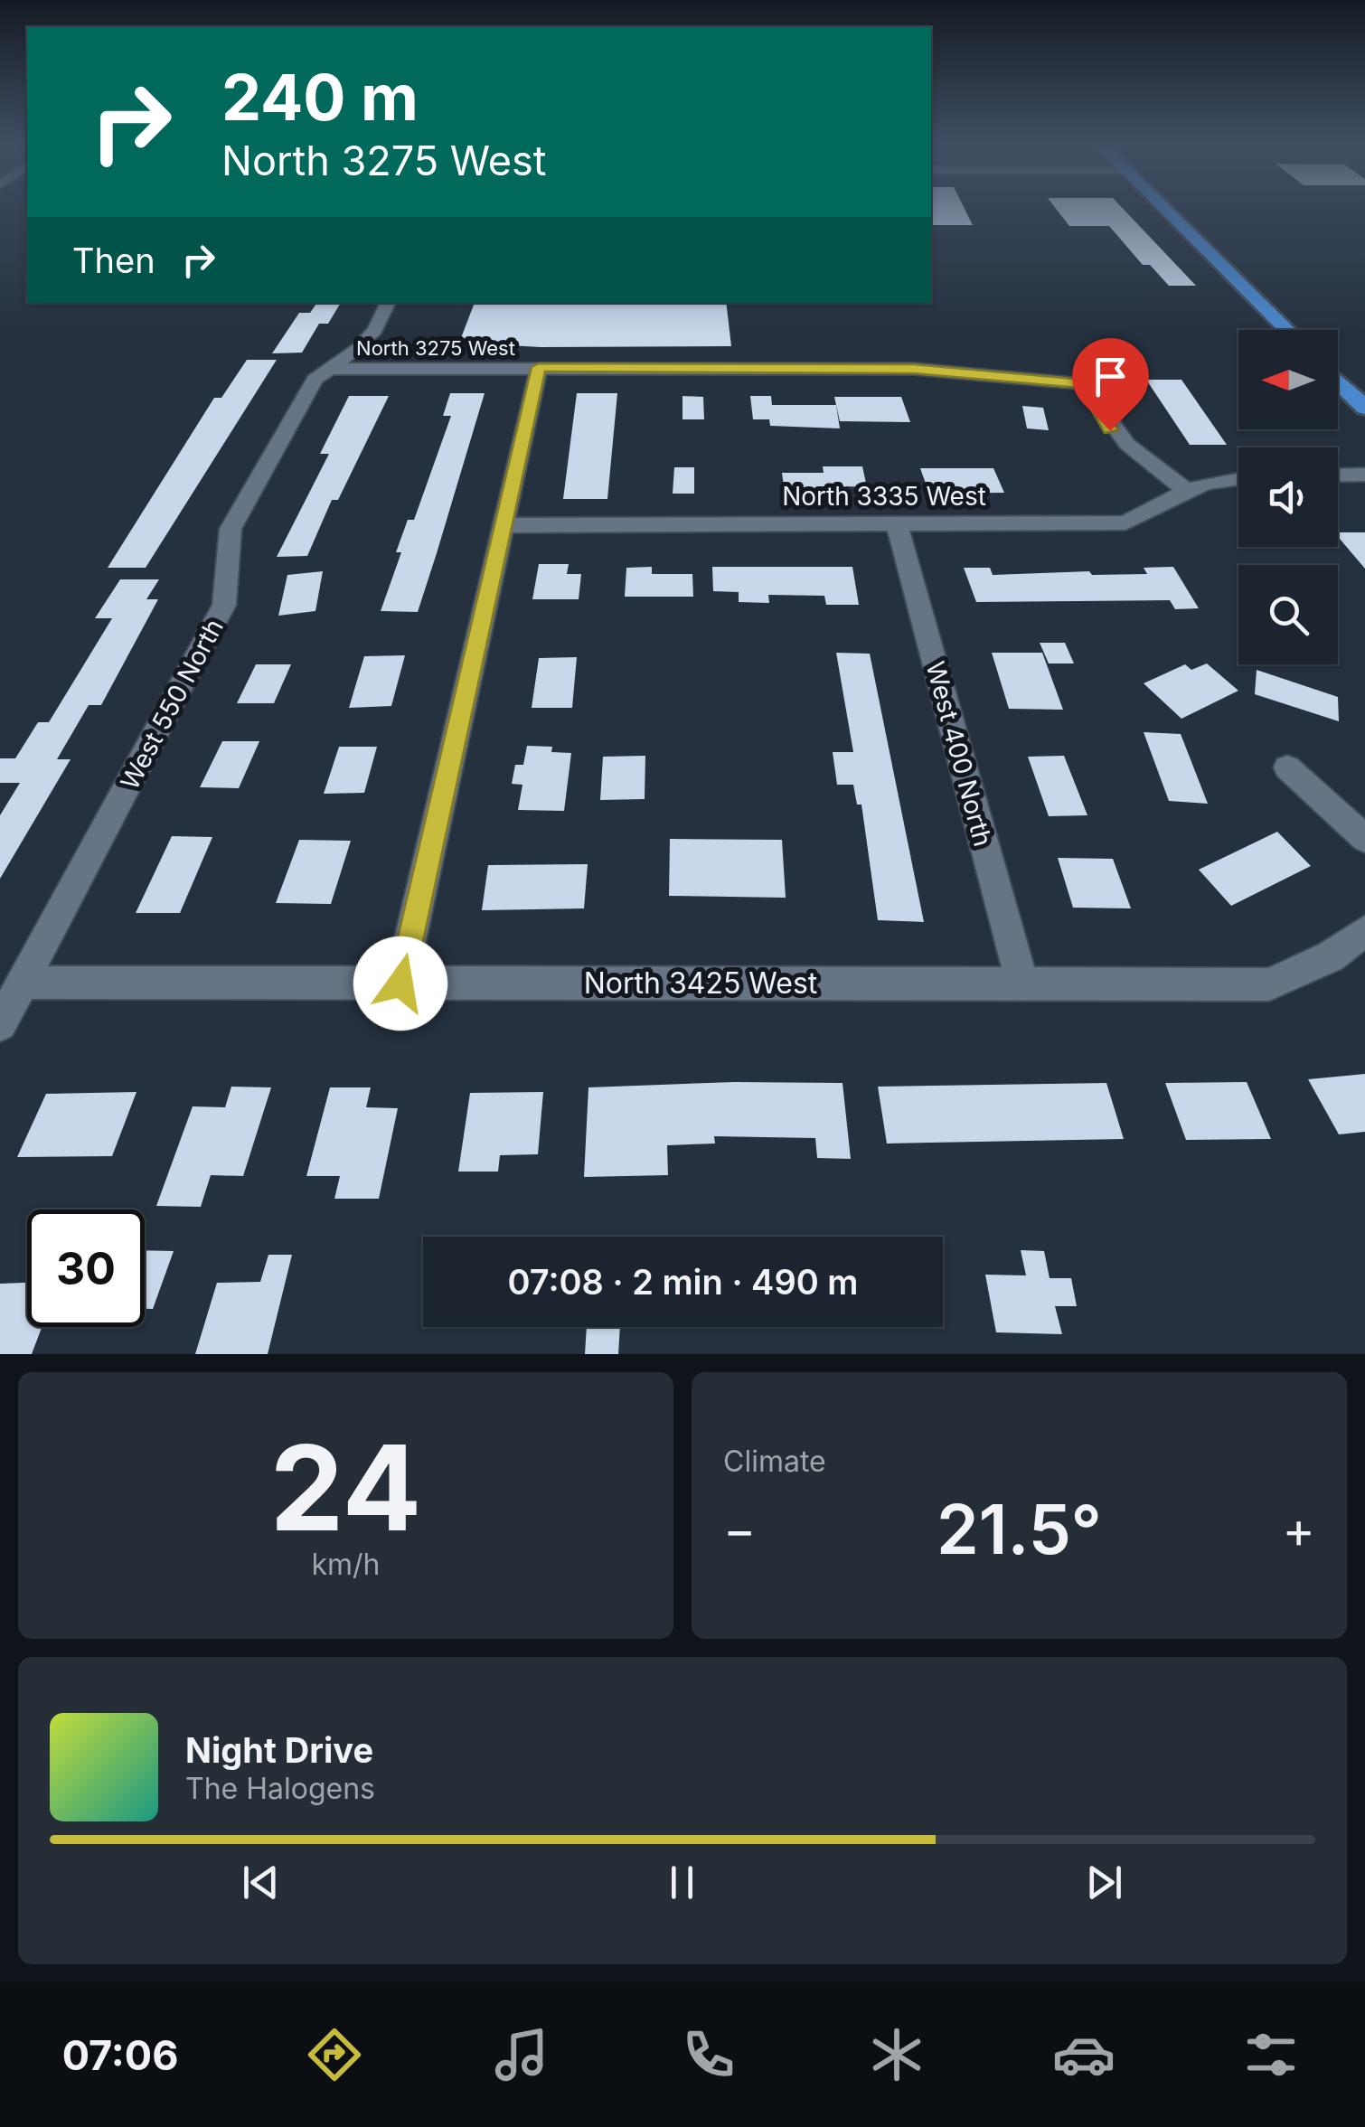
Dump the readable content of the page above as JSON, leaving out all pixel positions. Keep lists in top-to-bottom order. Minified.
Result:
{"streets":{"street":["North 3275 West","North 3335 West","West 550 North","West 400 North","North 3425 West"]},"crossings":[["North 3275 West","North 3335 West"],["North 3275 West","West 550 North"],["North 3335 West","West 400 North"],["West 550 North","North 3425 West"],["West 400 North","North 3425 West"]],"north":"left","page":{"turn":["240 m","North 3275 West"],"then":"Then","limit":"30","trip":"07:08 · 2 min · 490 m","tile":[["24","km/h"],"Climate"],"heat":["−","21.5°","+"],"song":["Night Drive","The Halogens"],"tabs":"07:06"}}
